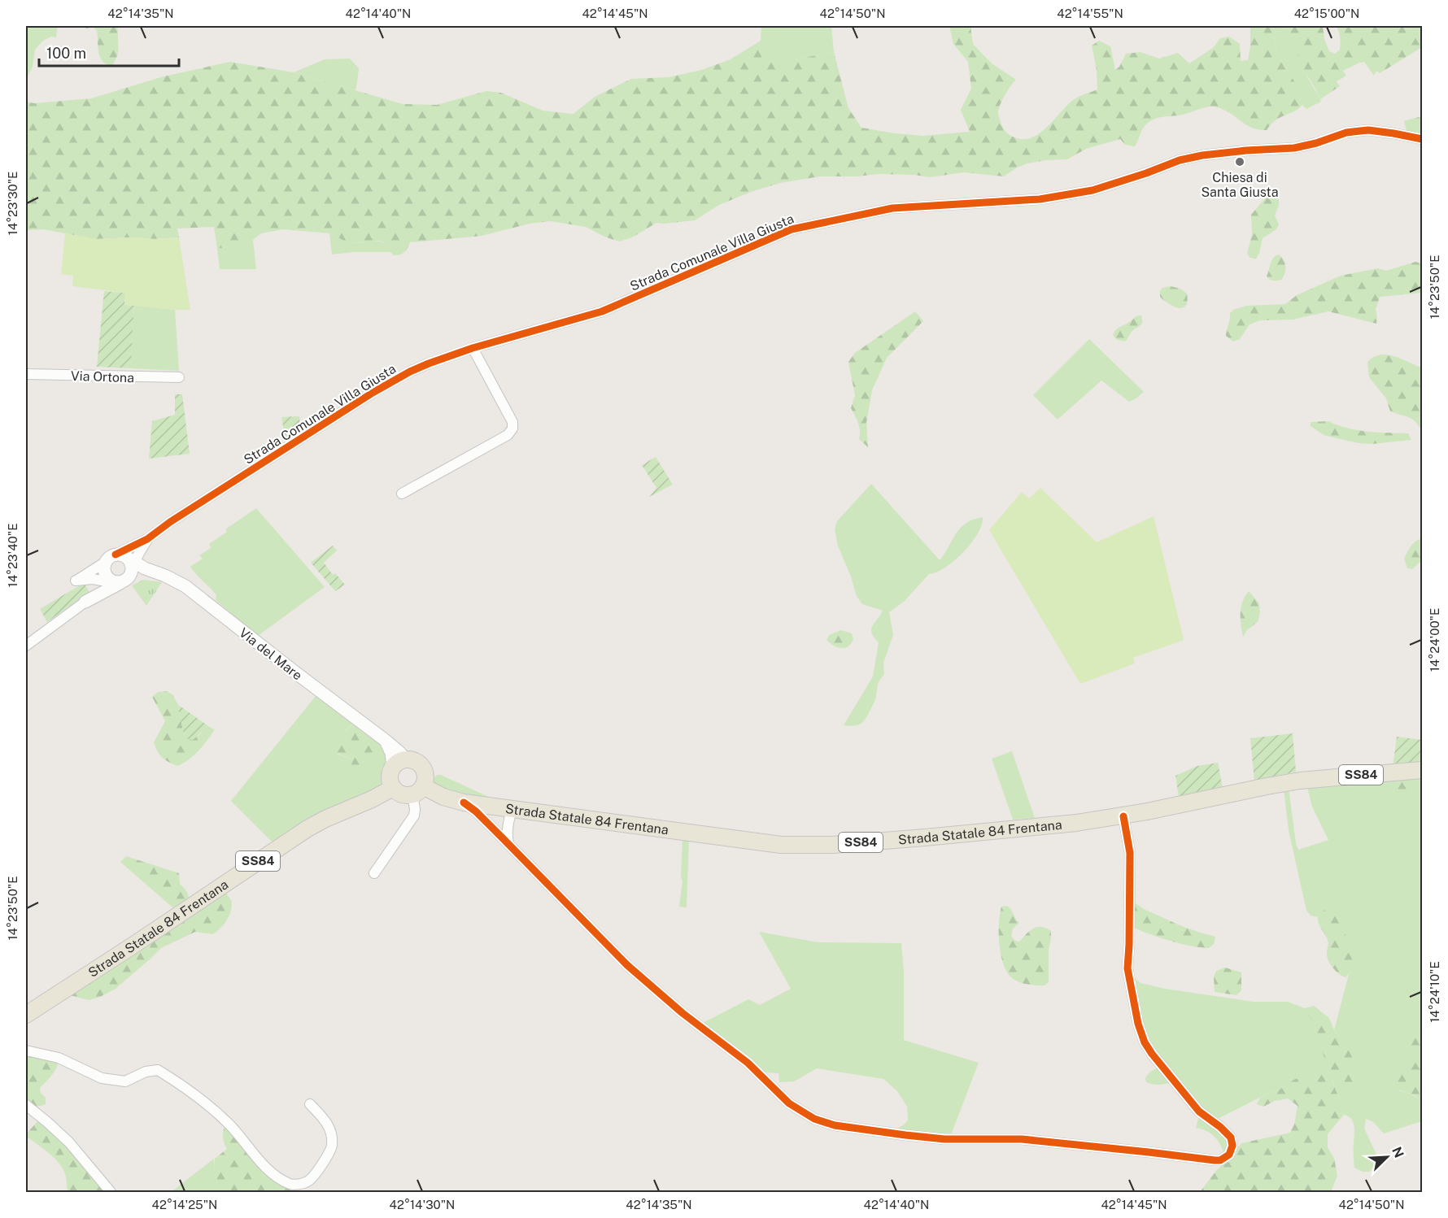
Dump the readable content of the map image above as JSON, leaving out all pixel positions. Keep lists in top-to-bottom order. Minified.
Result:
{"streets":{"main road":["SS84","Strada Statale 84 Frentana"],"street":["Strada Comunale Villa Giusta","Via Ortona","Via del Mare"]},"crossings":[["Via del Mare","Strada Statale 84 Frentana"]],"places":["Chiesa di Santa Giusta"],"scale_bar":"100 m","north":"top right","coordinates":["42°14'35\"N","42°14'40\"N","42°14'45\"N","42°14'50\"N","42°14'55\"N","42°15'00\"N","14°23'30\"E","14°23'50\"E","14°23'40\"E","14°24'00\"E","14°24'10\"E","42°14'25\"N","42°14'30\"N"]}
